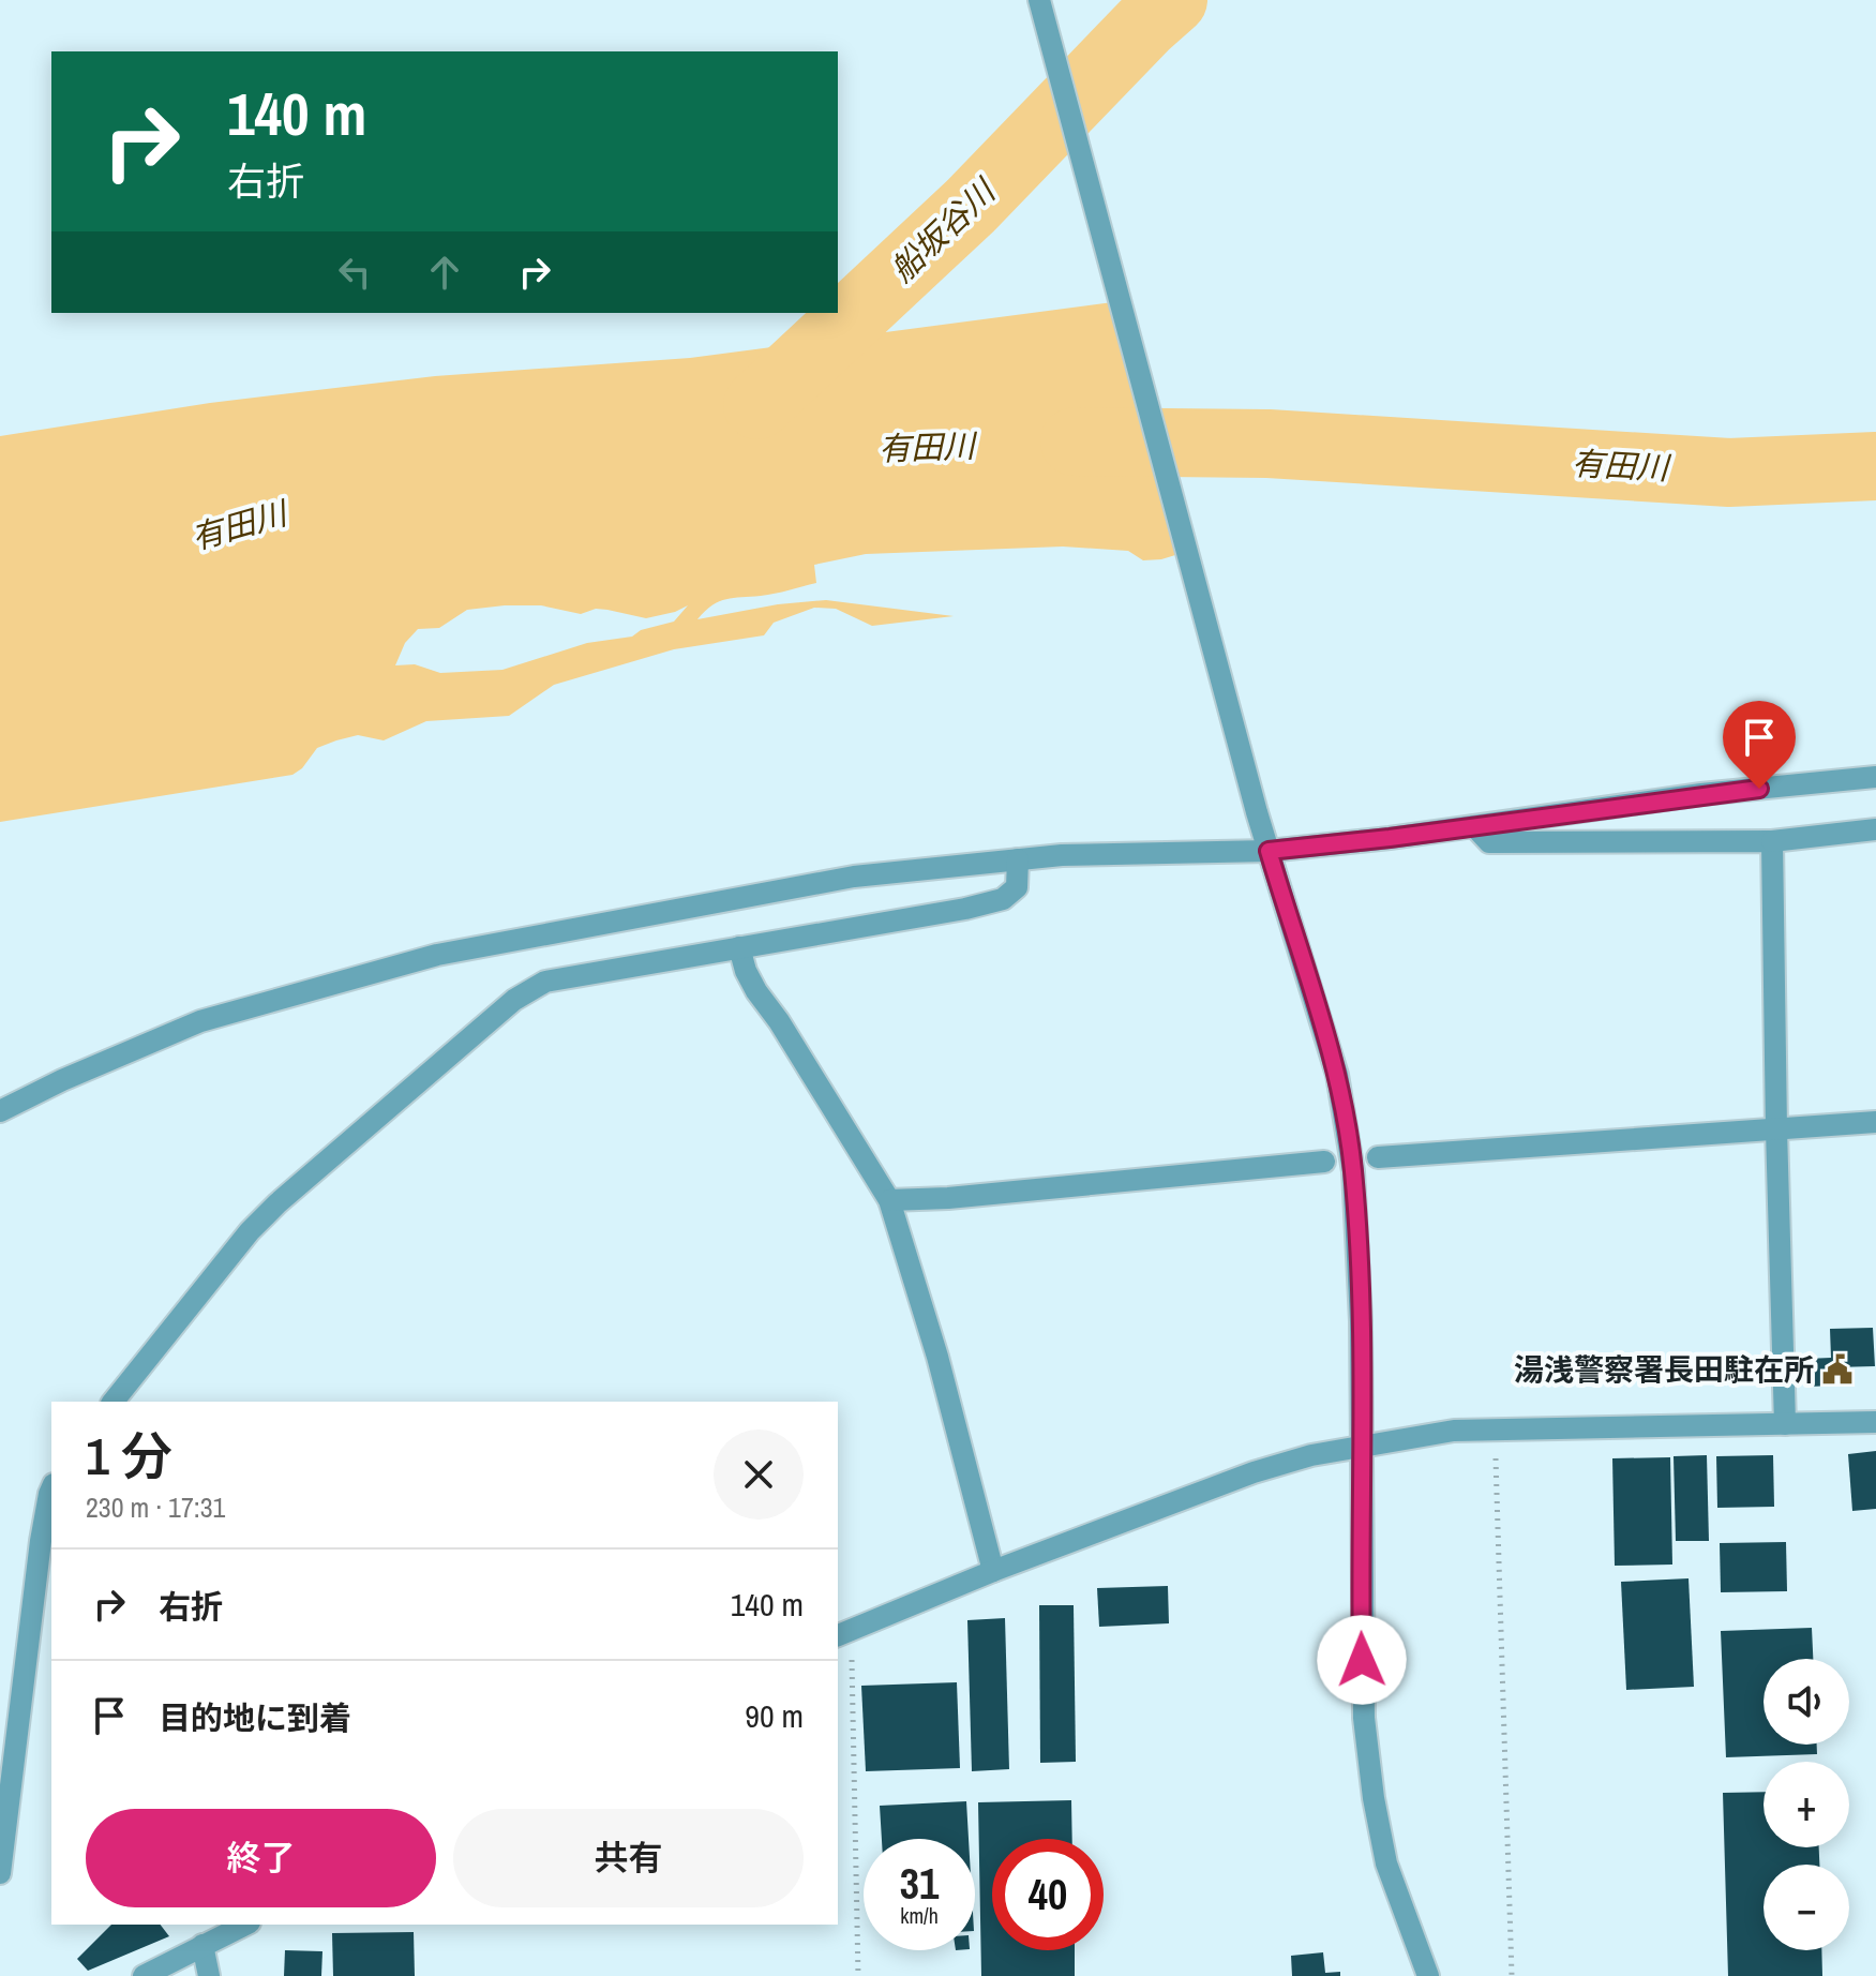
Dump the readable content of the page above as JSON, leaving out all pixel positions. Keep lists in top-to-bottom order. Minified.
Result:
{"water":["船坂谷川","有田川"],"places":{"public building":["湯浅警察署長田駐在所"]},"page":{"turn":["140 m","右折"],"heading":["1 分","230 m · 17:31"],"list":[{"name":"右折","value":"140 m"},{"name":"目的地に到着","value":"90 m"}],"map_buttons":["+","−"],"buttons":["終了","共有"],"speed":"31 km/h","limit":"40"}}
